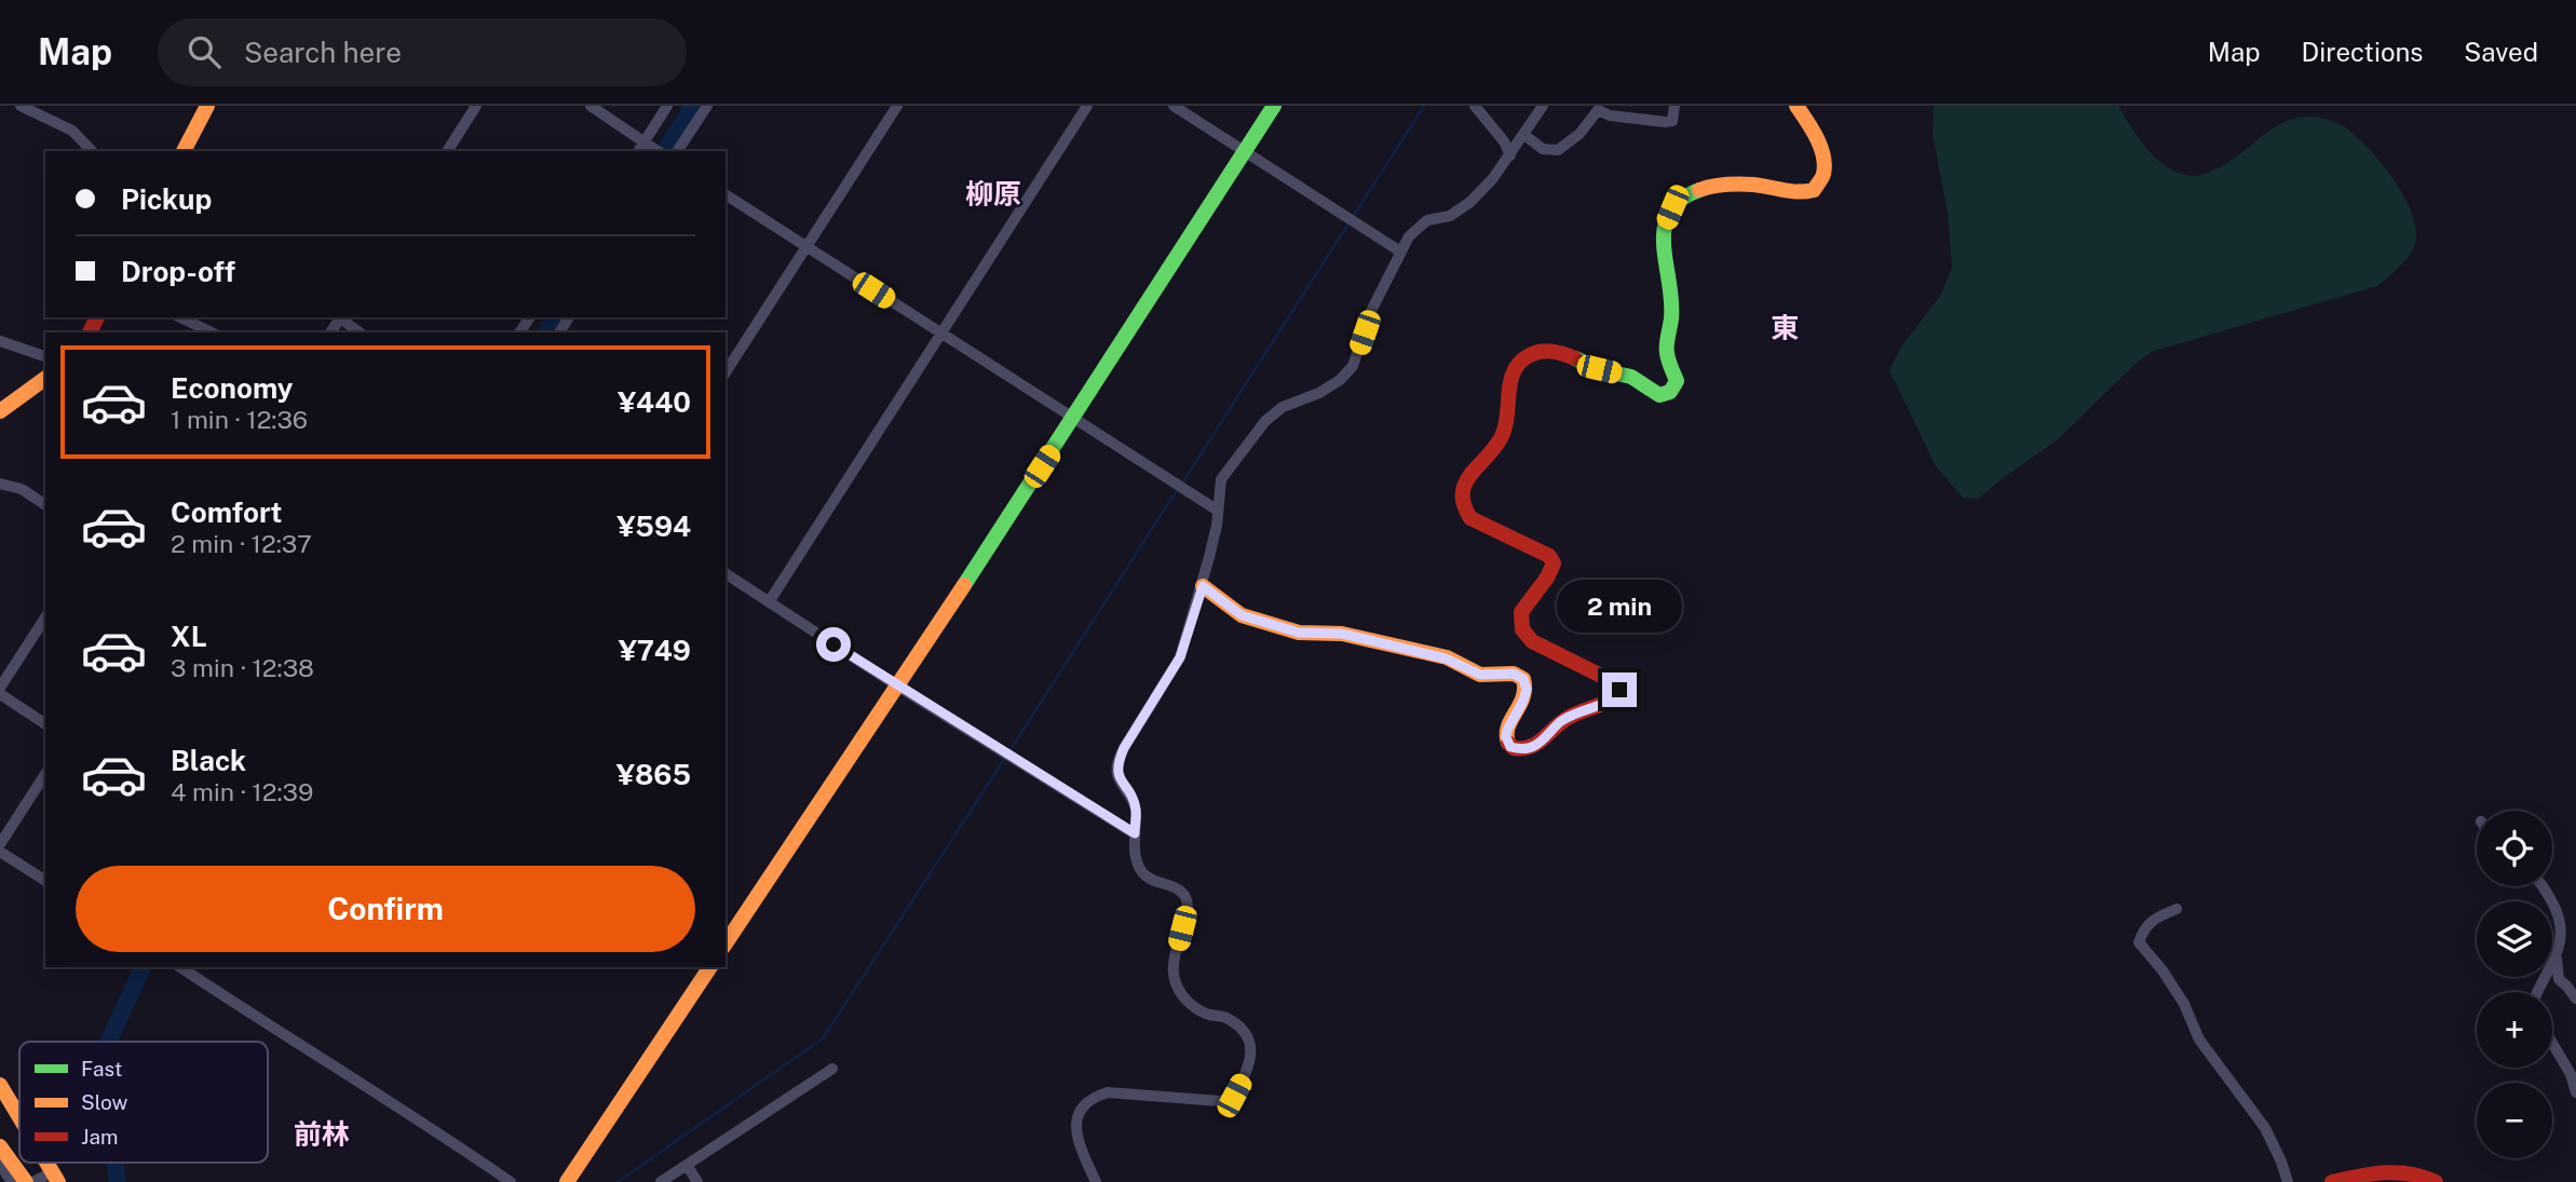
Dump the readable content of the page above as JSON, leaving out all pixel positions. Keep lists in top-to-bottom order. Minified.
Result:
{"districts":["柳原","東","前林"],"legend":["Fast","Slow","Jam"],"page":{"header":"Map","search":"Search here","nav":["Map","Directions","Saved"],"banner":["Pickup","Drop-off"],"list":[{"name":"Economy","note":"1 min · 12:36","value":"¥440"},{"name":"Comfort","note":"2 min · 12:37","value":"¥594"},{"name":"XL","note":"3 min · 12:38","value":"¥749"},{"name":"Black","note":"4 min · 12:39","value":"¥865"}],"bubble":"2 min","map_buttons":["+","−"],"buttons":"Confirm"}}
